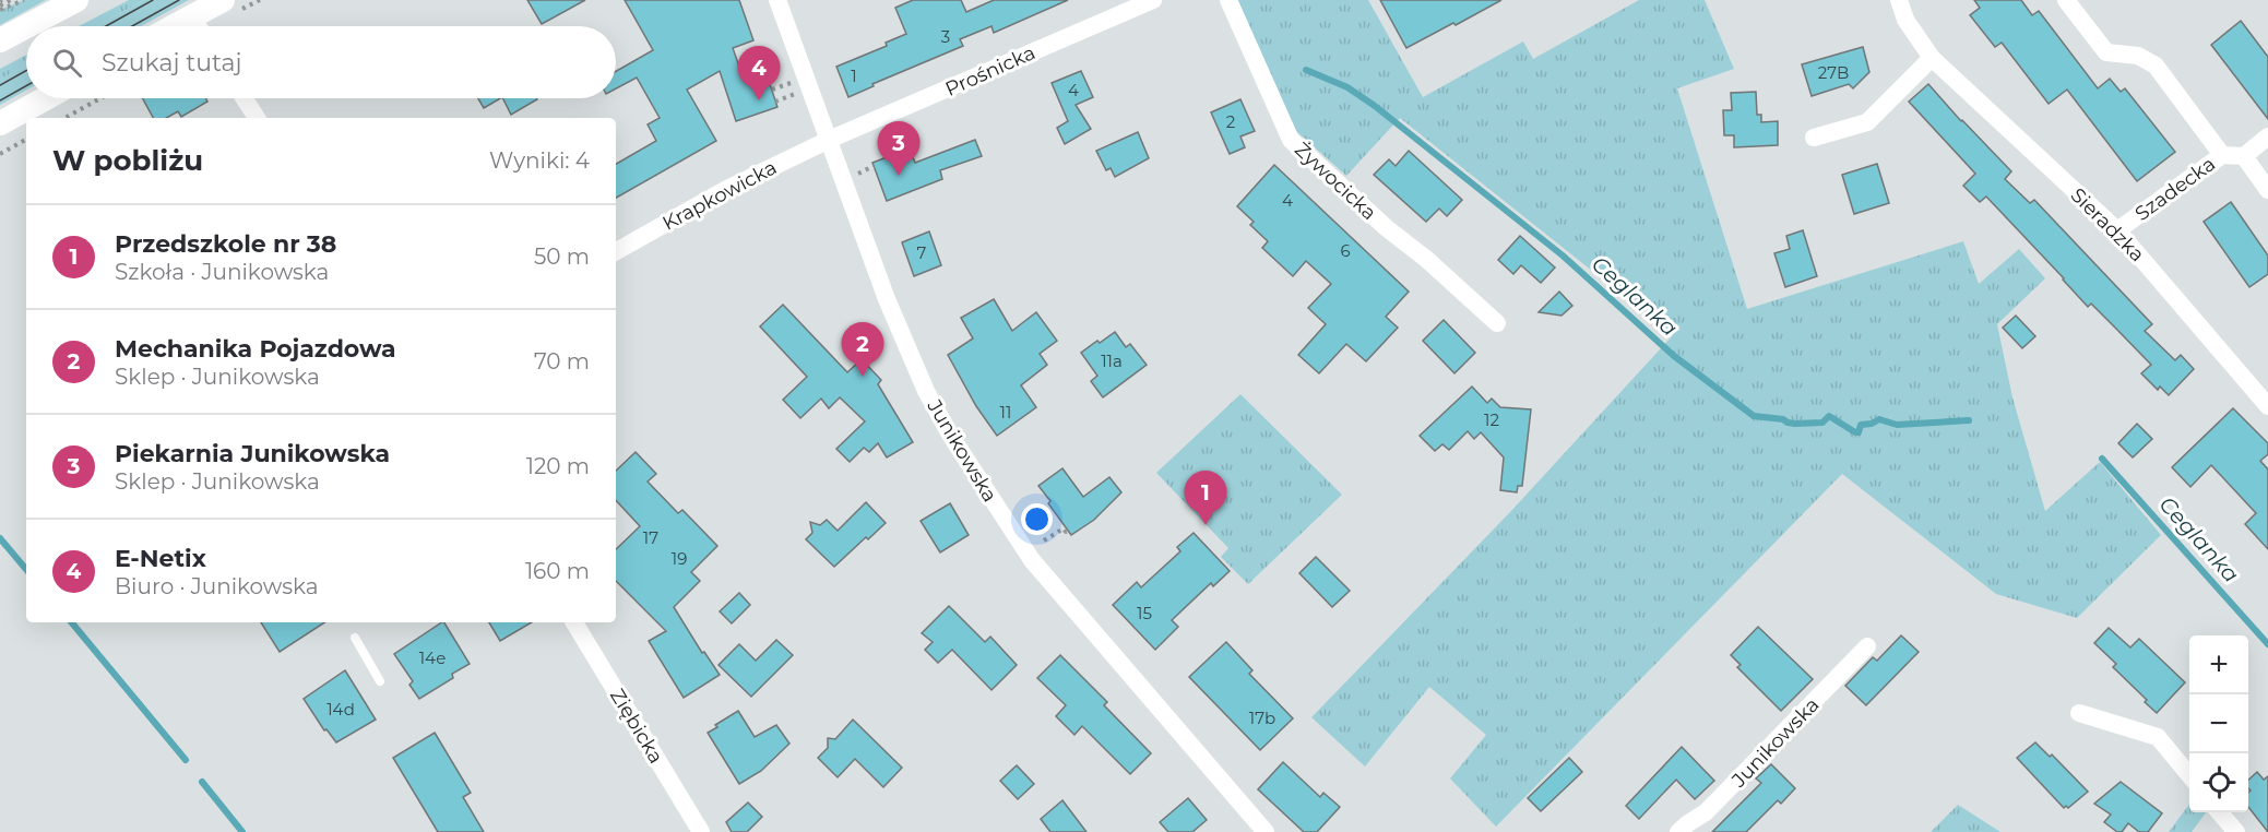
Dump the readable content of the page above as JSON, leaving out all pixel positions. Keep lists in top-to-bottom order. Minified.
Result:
{"streets":{"street":["Prośnicka","Żywocicka","Szadecka","Krapkowicka","Sieradzka","Junikowska","Ziębicka"]},"crossings":[["Prośnicka","Krapkowicka"],["Prośnicka","Junikowska"],["Szadecka","Sieradzka"],["Krapkowicka","Junikowska"]],"water":["Ceglanka"],"house_numbers":["3","27B","1","4","2","4","6","7","11a","11","12","17","19","15","14e","14d","17b"],"page":{"search":"Szukaj tutaj","pins":["4","3","2","1"],"heading":["W pobliżu","Wyniki: 4"],"list":[{"mark":"1","name":"Przedszkole nr 38","note":"Szkoła · Junikowska","value":"50 m"},{"mark":"2","name":"Mechanika Pojazdowa","note":"Sklep · Junikowska","value":"70 m"},{"mark":"3","name":"Piekarnia Junikowska","note":"Sklep · Junikowska","value":"120 m"},{"mark":"4","name":"E-Netix","note":"Biuro · Junikowska","value":"160 m"}],"map_buttons":["+","−"]}}
